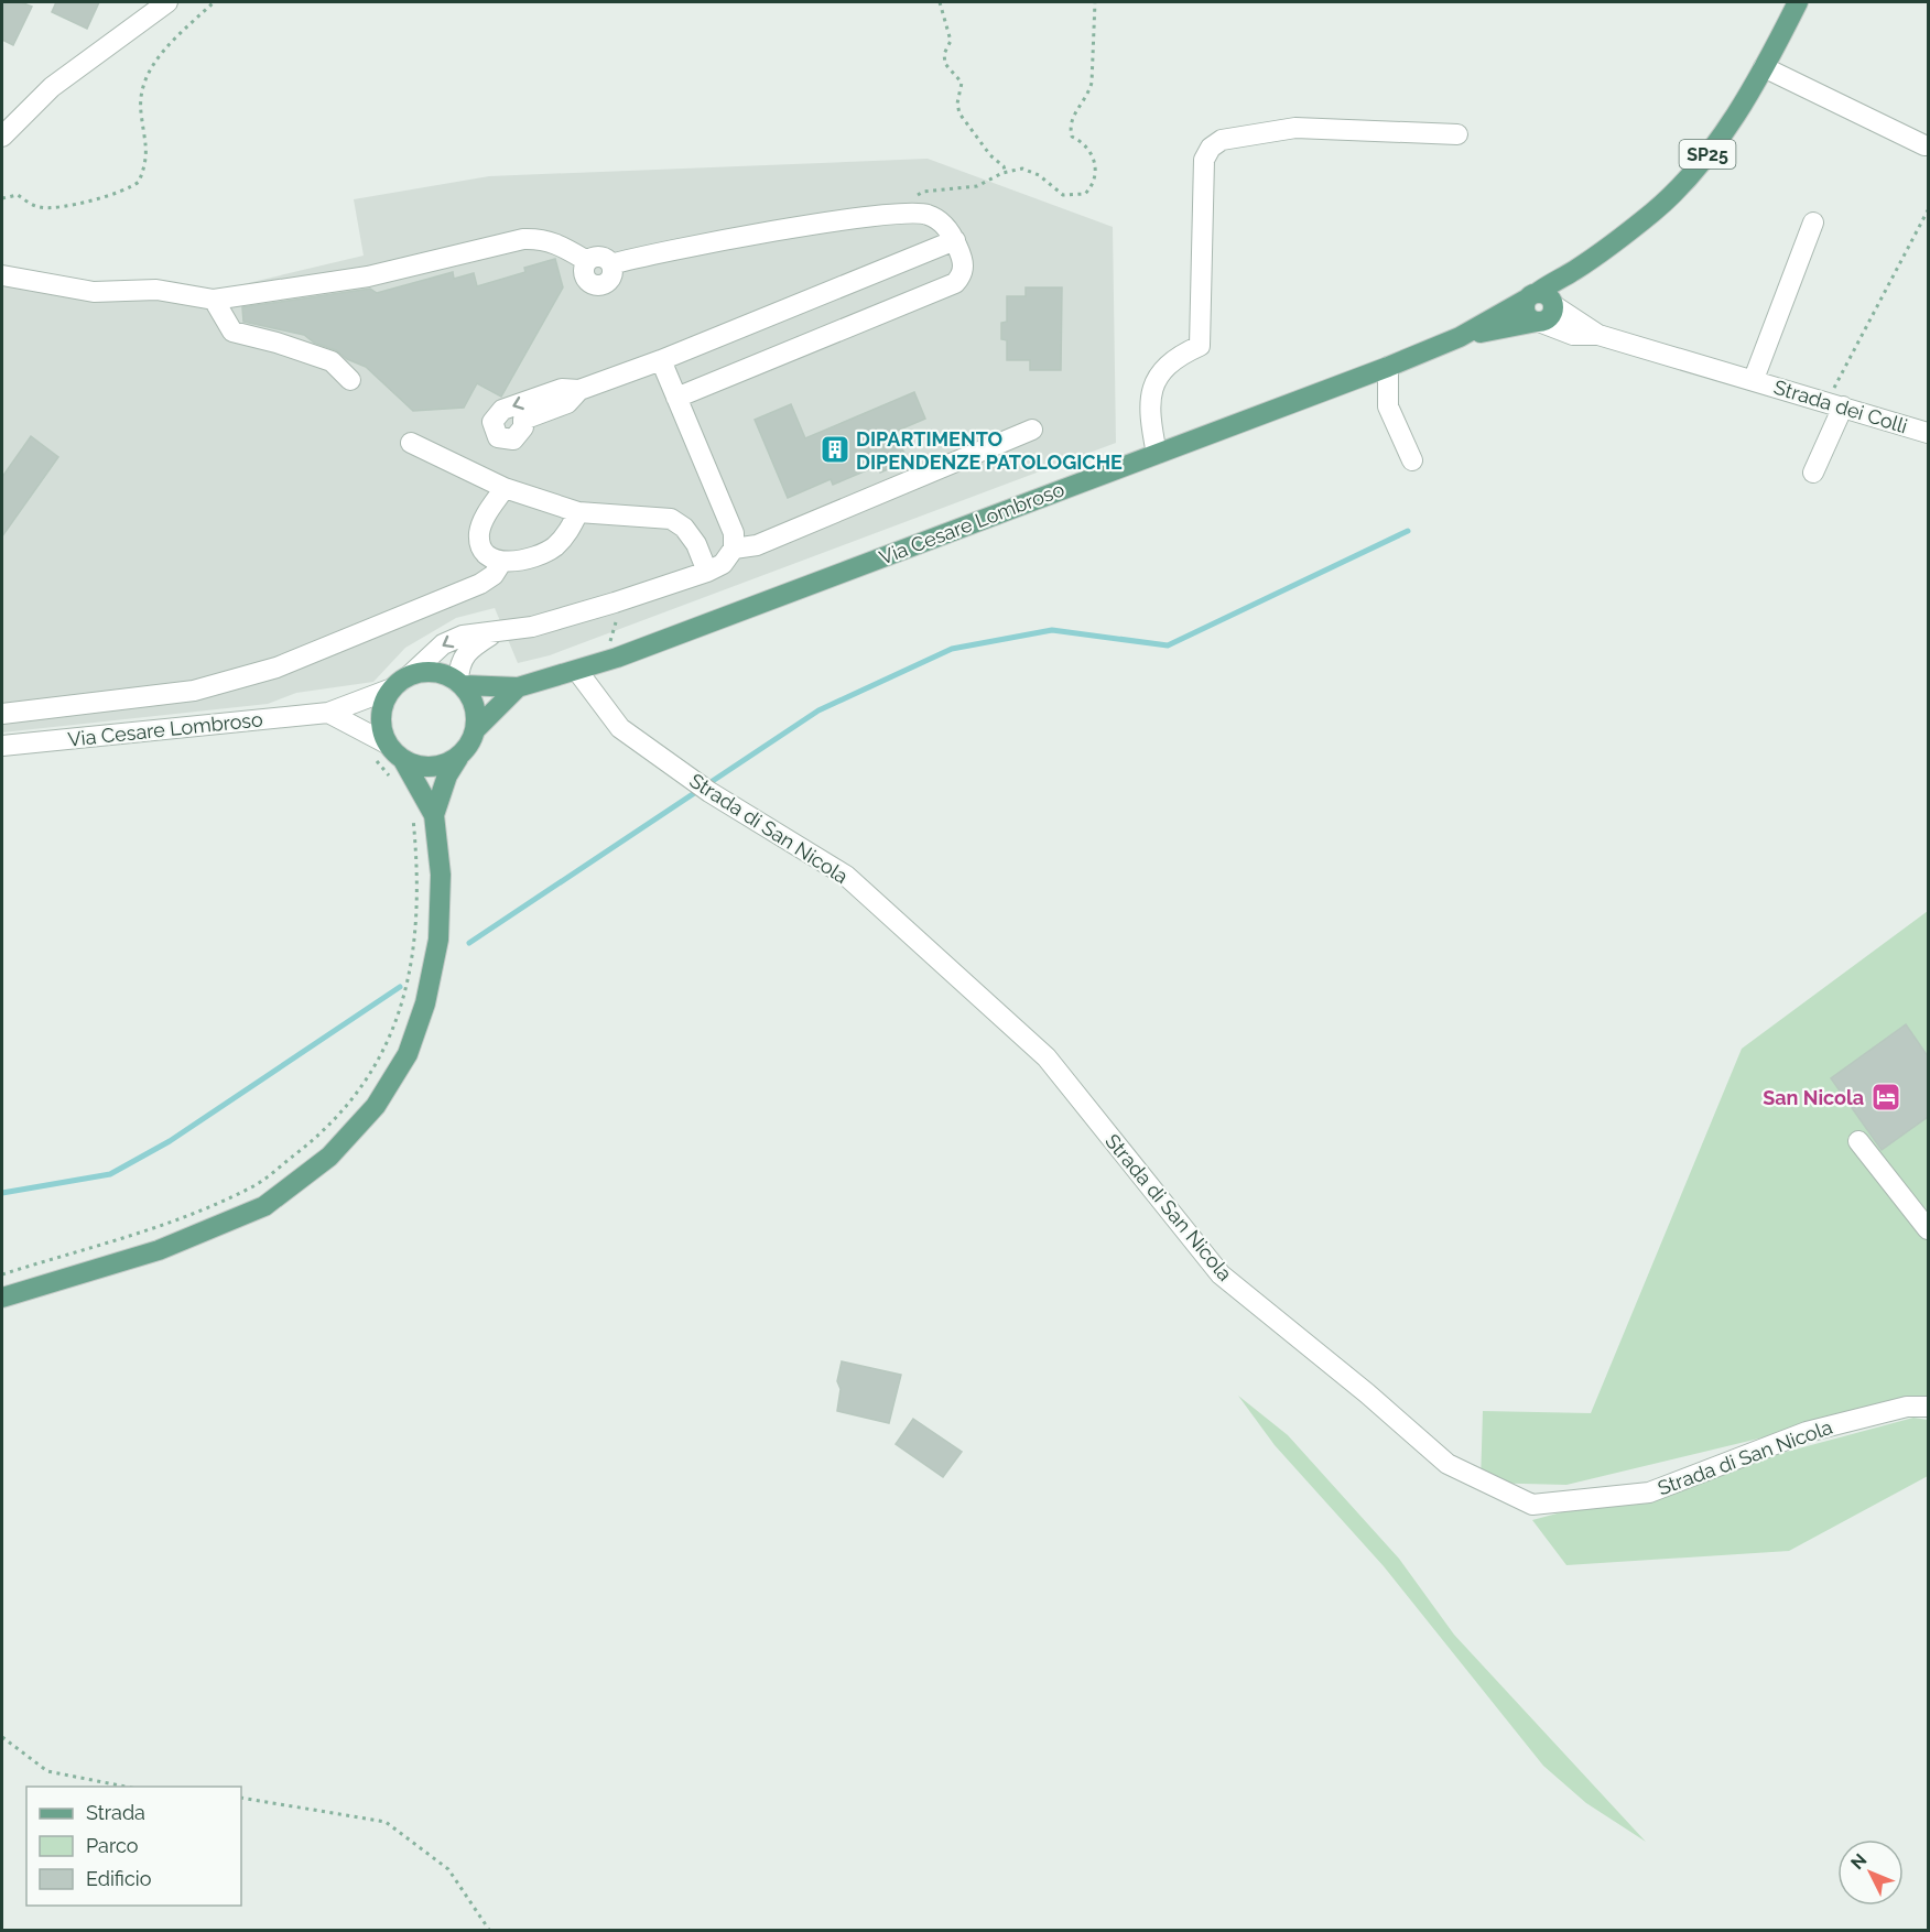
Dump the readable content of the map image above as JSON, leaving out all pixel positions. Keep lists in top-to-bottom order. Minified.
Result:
{"streets":{"main road":["SP25","Via Cesare Lombroso"],"street":["Strada dei Colli","Strada di San Nicola"]},"crossings":[["SP25","Strada dei Colli"],["SP25","Via Cesare Lombroso"],["Strada dei Colli","Via Cesare Lombroso"],["Via Cesare Lombroso","Strada di San Nicola"]],"places":{"building":["DIPARTIMENTO DIPENDENZE PATOLOGICHE"],"hotel":["San Nicola"]},"legend":["Strada","Parco","Edificio"],"north":"top left"}
